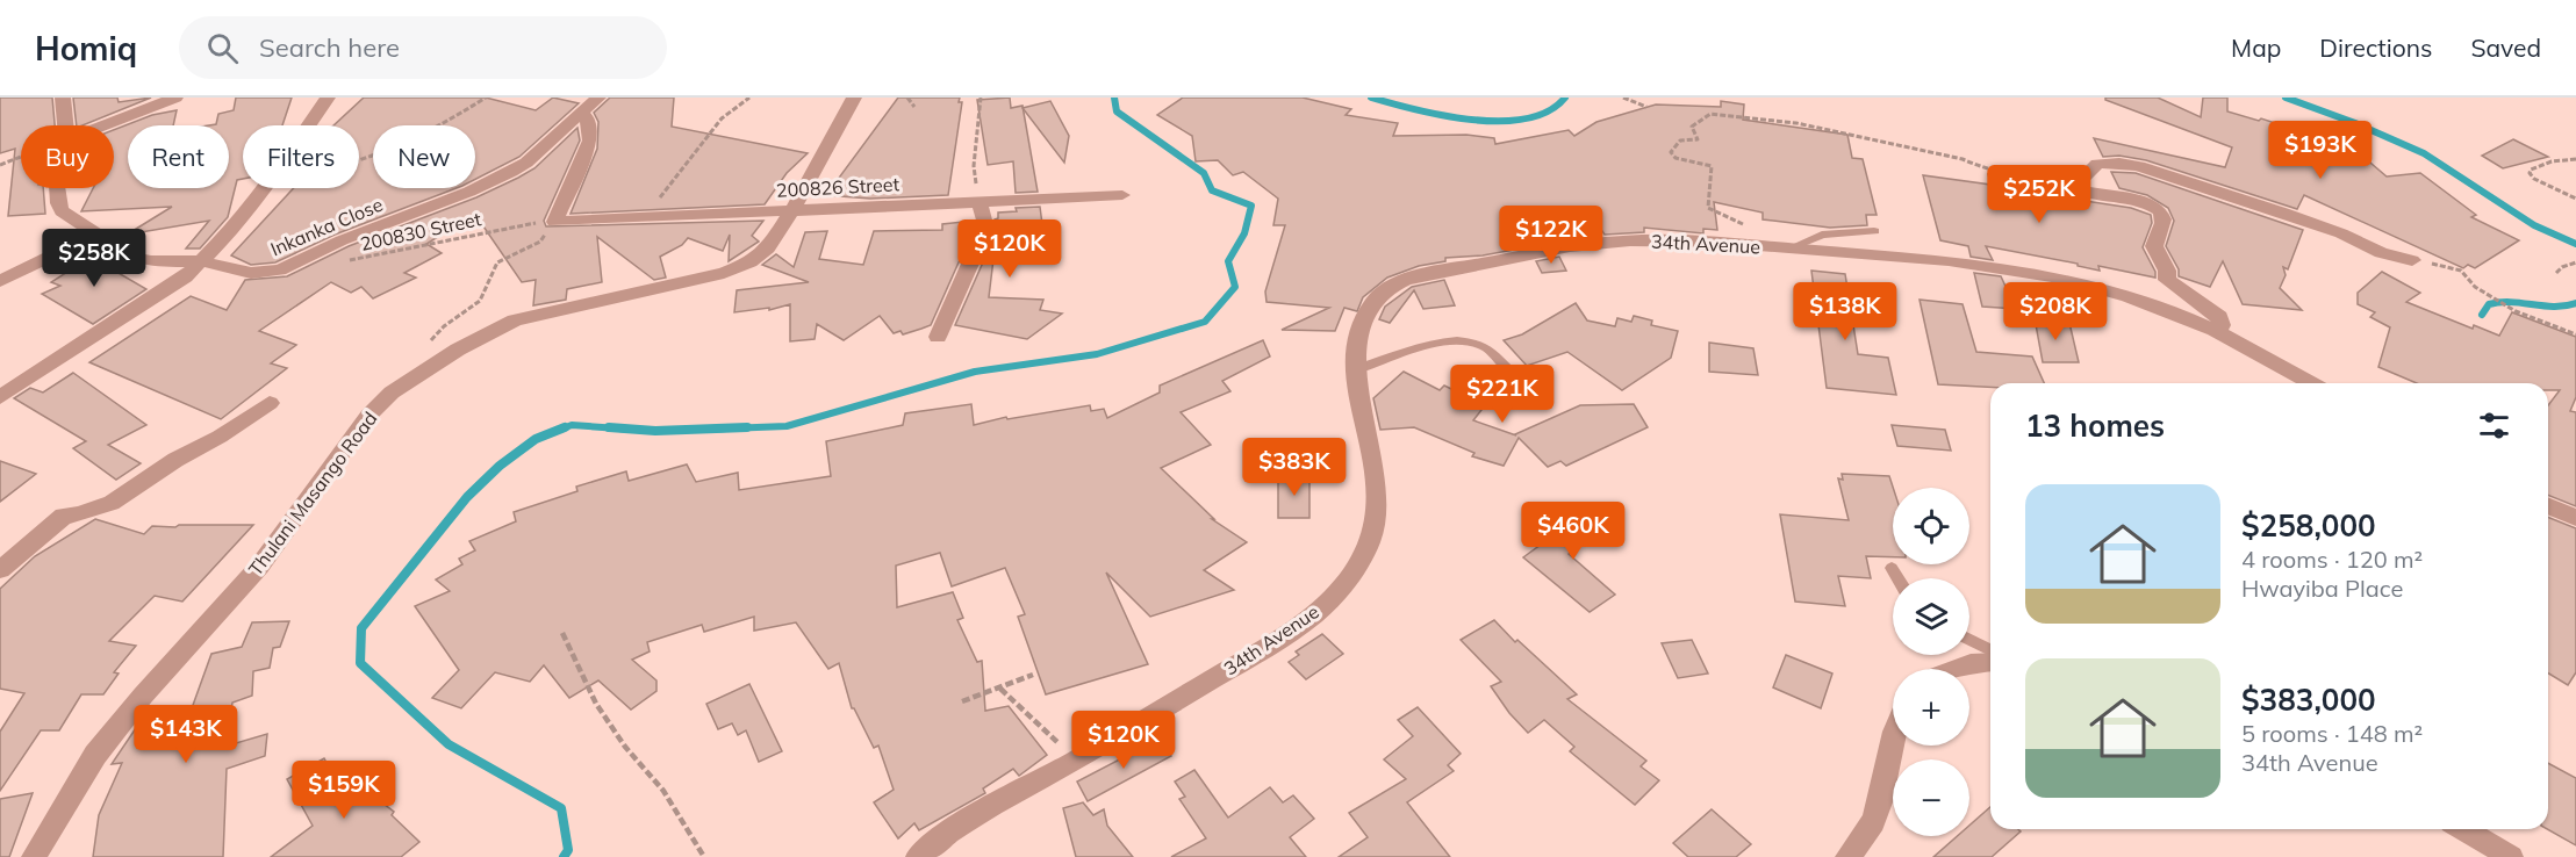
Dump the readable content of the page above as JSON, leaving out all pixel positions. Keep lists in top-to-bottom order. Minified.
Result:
{"streets":{"street":["200826 Street","Inkanka Close","34th Avenue","Thulani Masango Road"],"path":["200830 Street"]},"crossings":[["200826 Street","200830 Street"],["200826 Street","Thulani Masango Road"]],"page":{"header":"Homiq","search":"Search here","nav":["Map","Directions","Saved"],"price":["$193K","$252K","$122K","$120K","$258K","$138K","$208K","$221K","$383K","$460K","$143K","$120K","$159K"],"chip":["Buy","Rent","Filters","New"],"heading":"13 homes","list":[{"name":"$258,000","note":"4 rooms · 120 m² · Hwayiba Place"},{"name":"$383,000","note":"5 rooms · 148 m² · 34th Avenue"}],"map_buttons":["+","−"]}}
